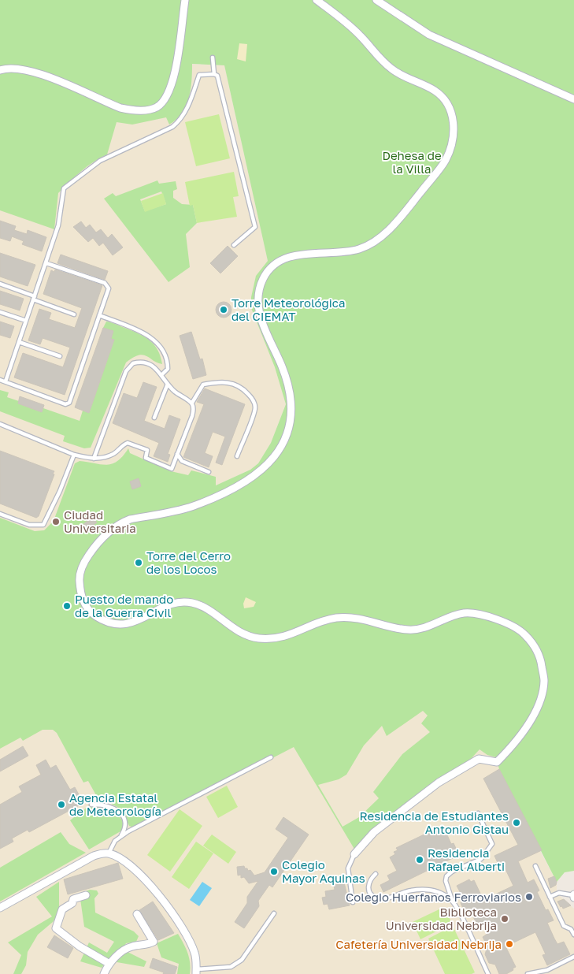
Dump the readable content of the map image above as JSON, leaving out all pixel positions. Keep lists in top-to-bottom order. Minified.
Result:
{"parks":["Dehesa de la Villa"],"places":["Torre Meteorológica del CIEMAT","Ciudad Universitaria","Torre del Cerro de los Locos","Puesto de mando de la Guerra Civil","Agencia Estatal de Meteorología","Residencia de Estudiantes Antonio Gistau","Residencia Rafael Alberti","Colegio Mayor Aquinas","Colegio Huerfanos Ferroviarios","Biblioteca Universidad Nebrija","Cafetería Universidad Nebrija"]}
